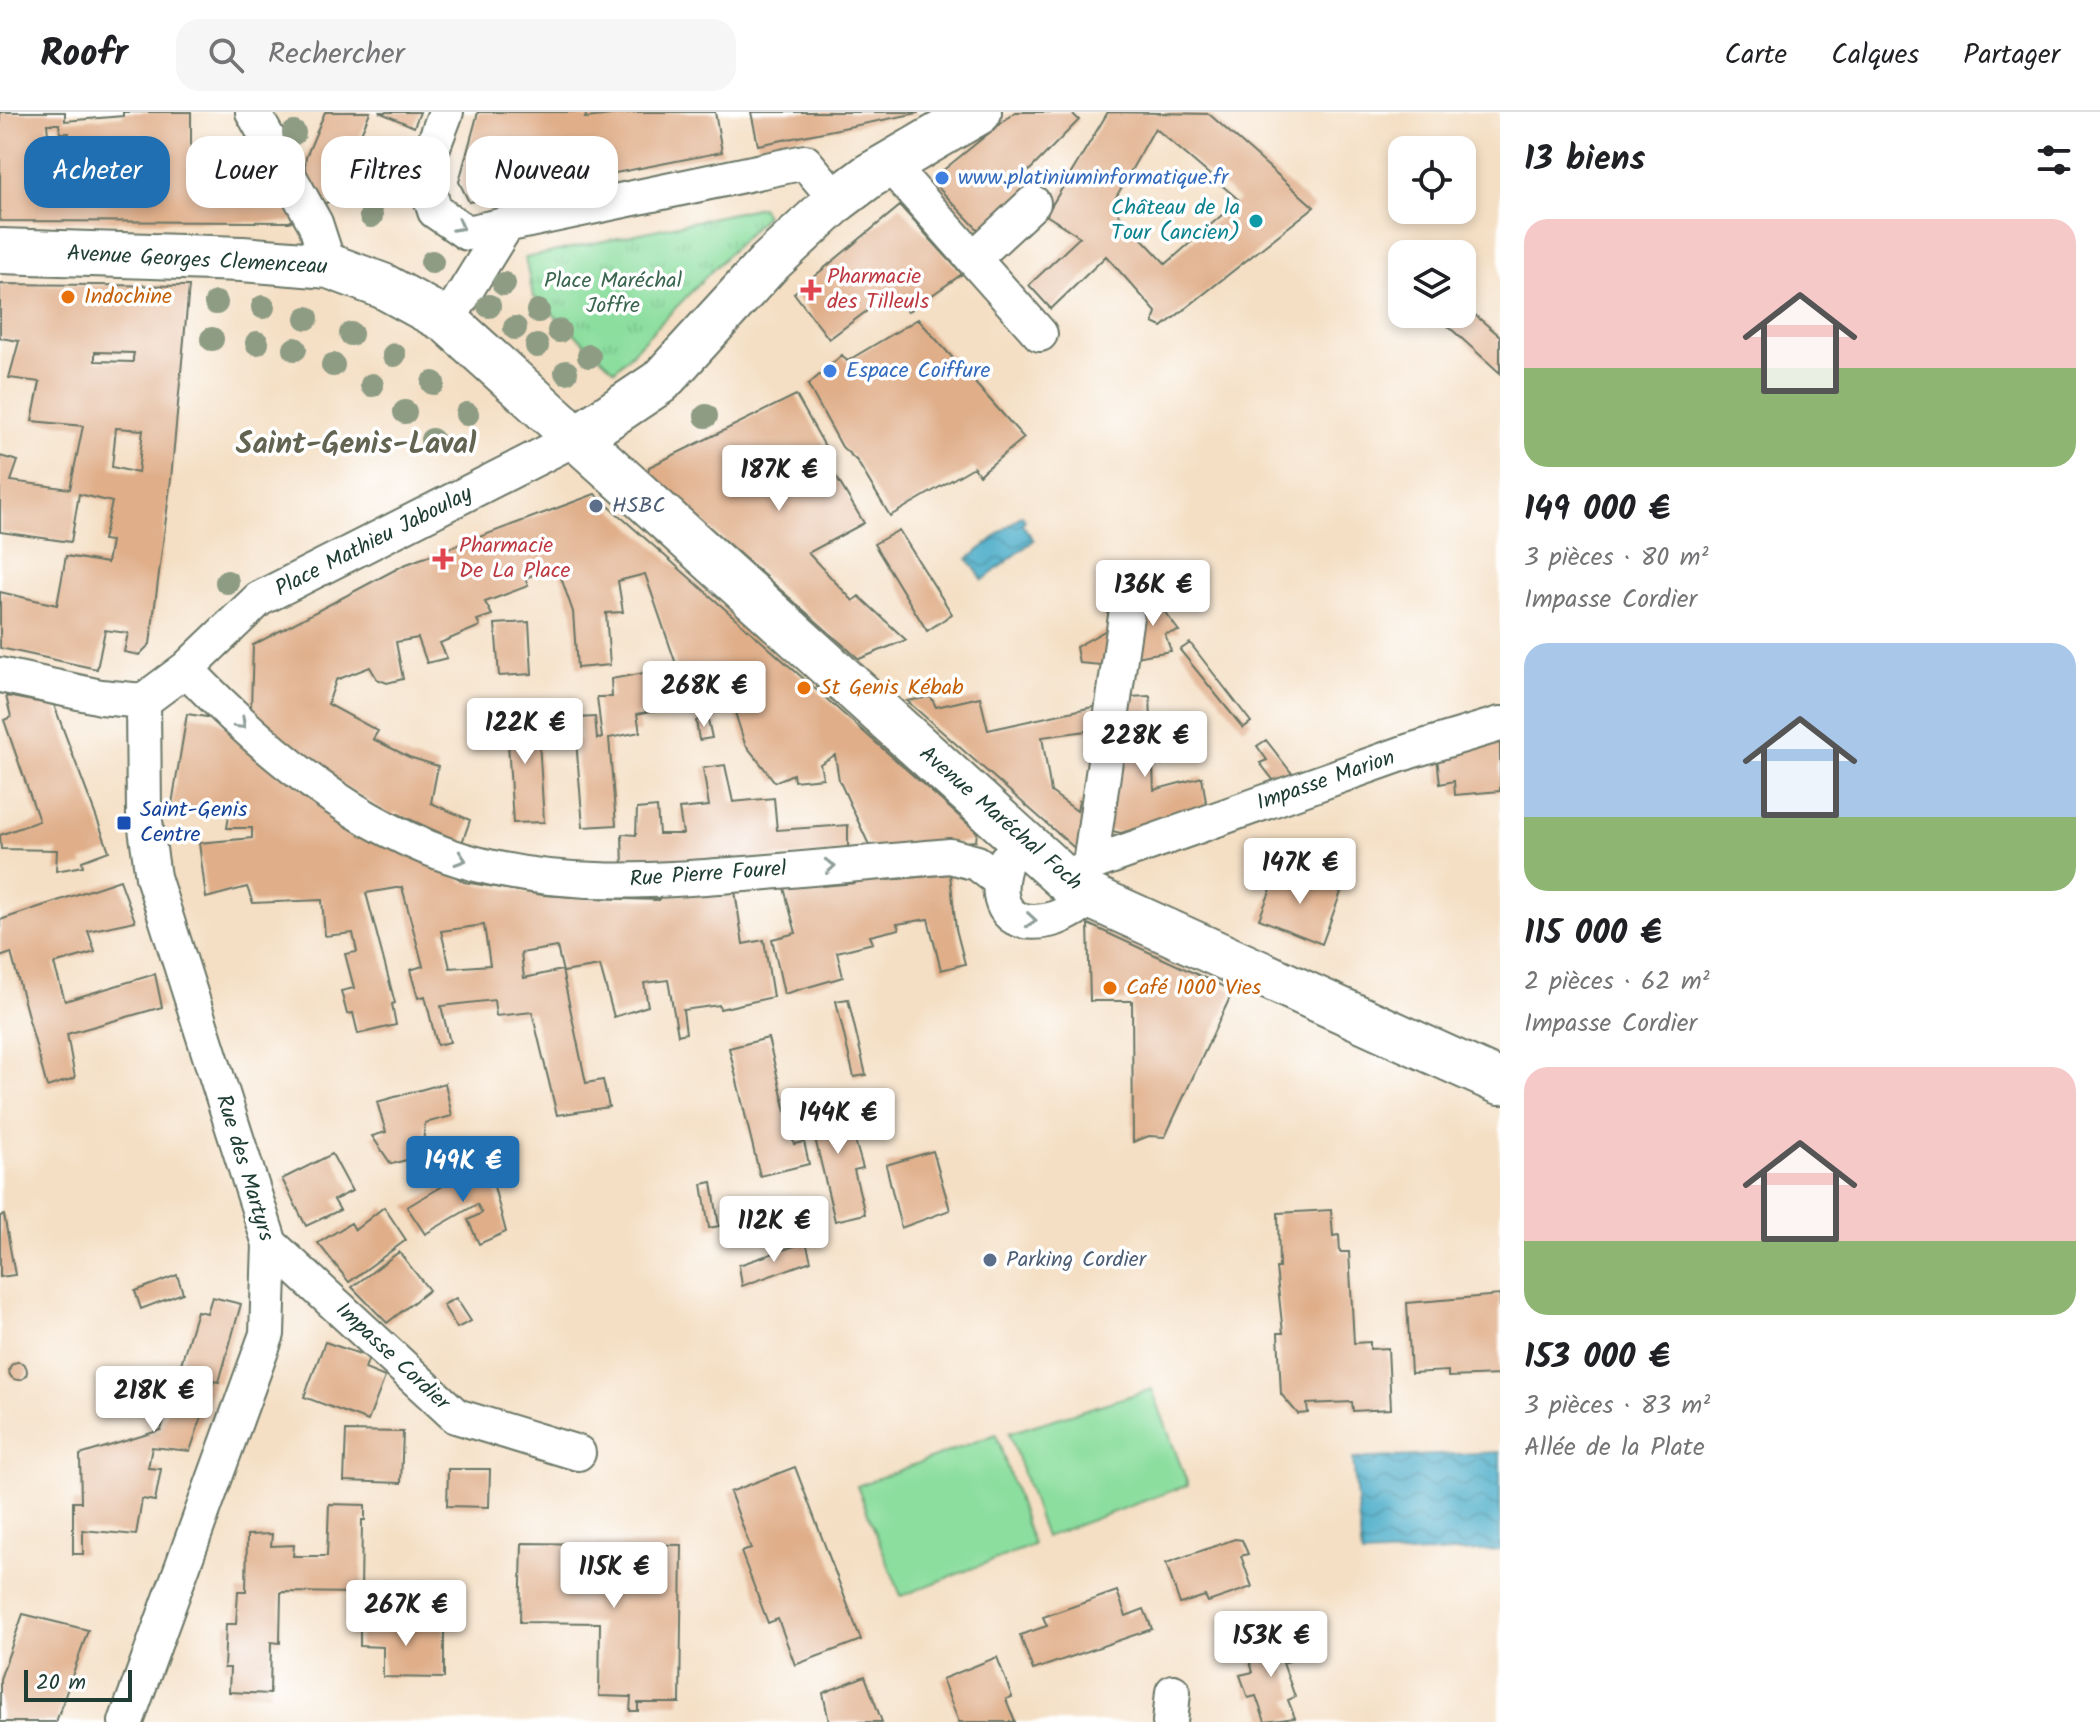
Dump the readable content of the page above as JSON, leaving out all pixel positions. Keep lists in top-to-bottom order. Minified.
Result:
{"streets":{"main road":["Avenue Georges Clemenceau","Avenue Maréchal Foch"],"street":["Place Mathieu Jaboulay","Impasse Marion","Rue Pierre Fourel","Rue des Martyrs","Impasse Cordier"]},"crossings":[["Avenue Georges Clemenceau","Place Mathieu Jaboulay"],["Avenue Georges Clemenceau","Avenue Maréchal Foch"],["Place Mathieu Jaboulay","Avenue Maréchal Foch"],["Place Mathieu Jaboulay","Rue Pierre Fourel"],["Impasse Marion","Avenue Maréchal Foch"],["Rue des Martyrs","Impasse Cordier"]],"one_way":["Rue Pierre Fourel"],"districts":["Saint-Genis-Laval"],"parks":["Place Maréchal Joffre"],"places":{"other":["www.platiniuminformatique.fr","Château de la Tour (ancien)","Indochine","Espace Coiffure","HSBC","St Genis Kébab","Café 1000 Vies","Parking Cordier"],"health":["Pharmacie des Tilleuls","Pharmacie De La Place"],"transit":["Saint-Genis Centre"]},"scale_bar":"20 m","page":{"header":"Roofr","search":"Rechercher","nav":["Carte","Calques","Partager"],"heading":"13 biens","chip":["Acheter","Louer","Filtres","Nouveau"],"list":[{"name":"149 000 €","note":"3 pièces · 80 m² · Impasse Cordier"},{"name":"115 000 €","note":"2 pièces · 62 m² · Impasse Cordier"},{"name":"153 000 €","note":"3 pièces · 83 m² · Allée de la Plate"}],"price":["187K €","136K €","268K €","122K €","228K €","147K €","144K €","149K €","112K €","218K €","115K €","267K €","153K €"],"scale":"20 m"}}
